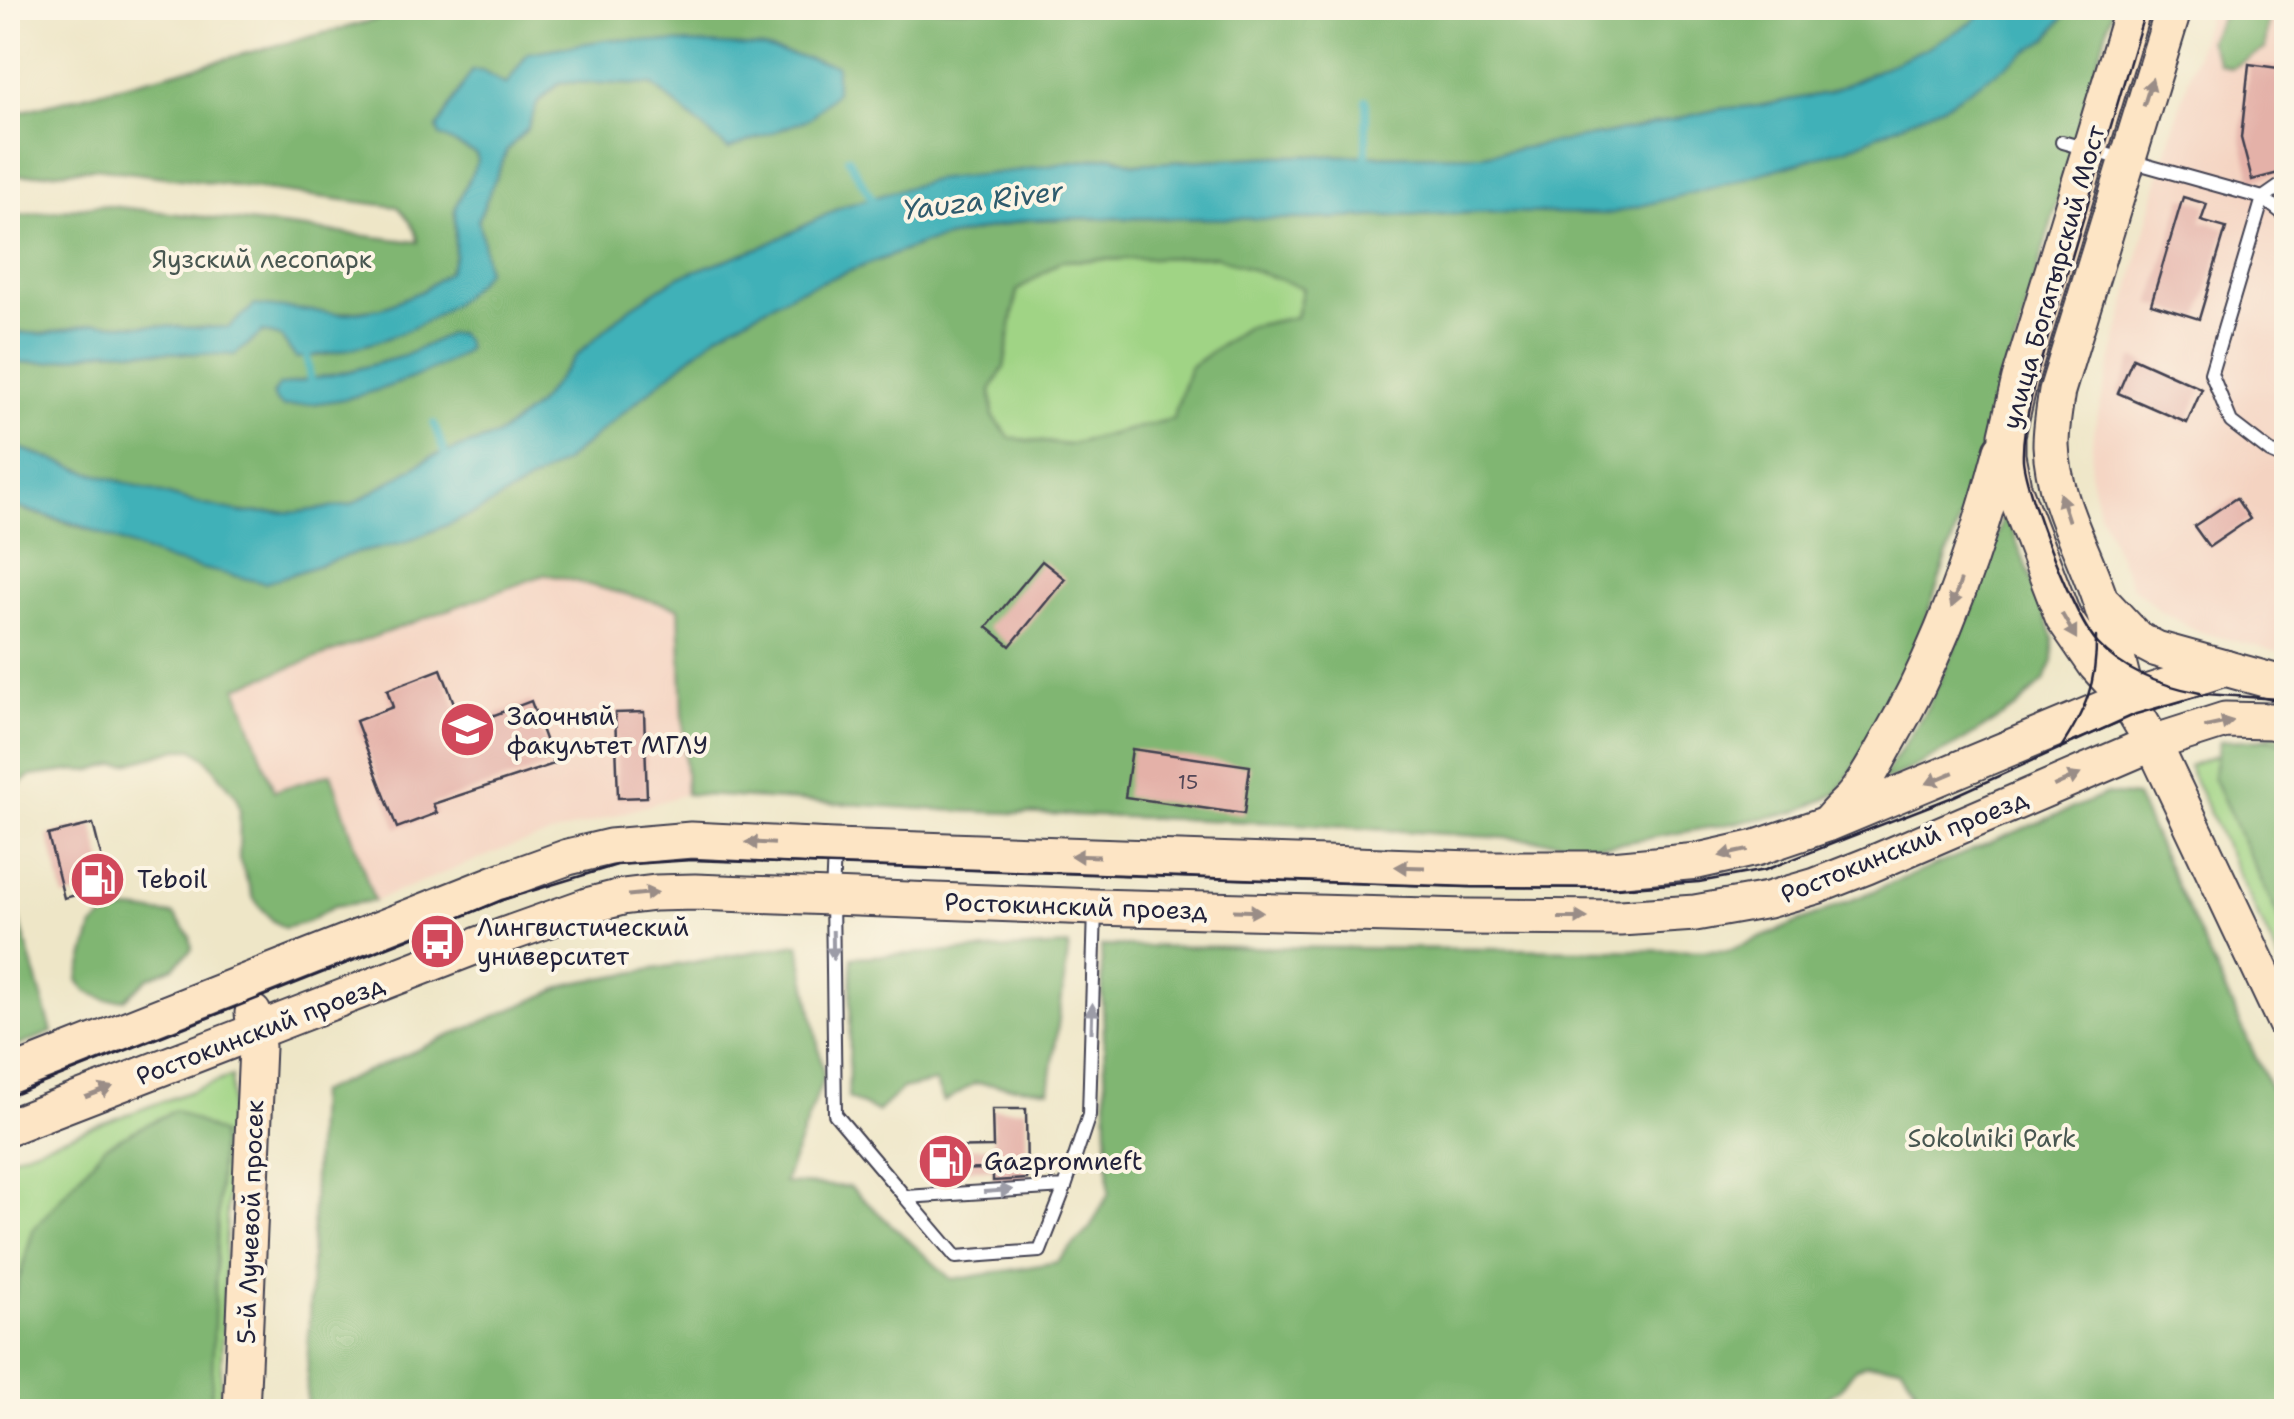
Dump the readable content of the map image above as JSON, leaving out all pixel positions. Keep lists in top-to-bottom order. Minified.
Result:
{"streets":{"main road":["улица Богатырский Мост","Ростокинский проезд","5-й Лучевой просек"]},"crossings":[["улица Богатырский Мост","Ростокинский проезд"],["Ростокинский проезд","5-й Лучевой просек"]],"water":["Yauza River"],"parks":["Яузский лесопарк","Sokolniki Park"],"places":{"school or university":["Заочный факультет МГЛУ"],"fuel station":["Teboil","Gazpromneft"],"bus stop":["Лингвистический университет"]},"house_numbers":["15"]}
